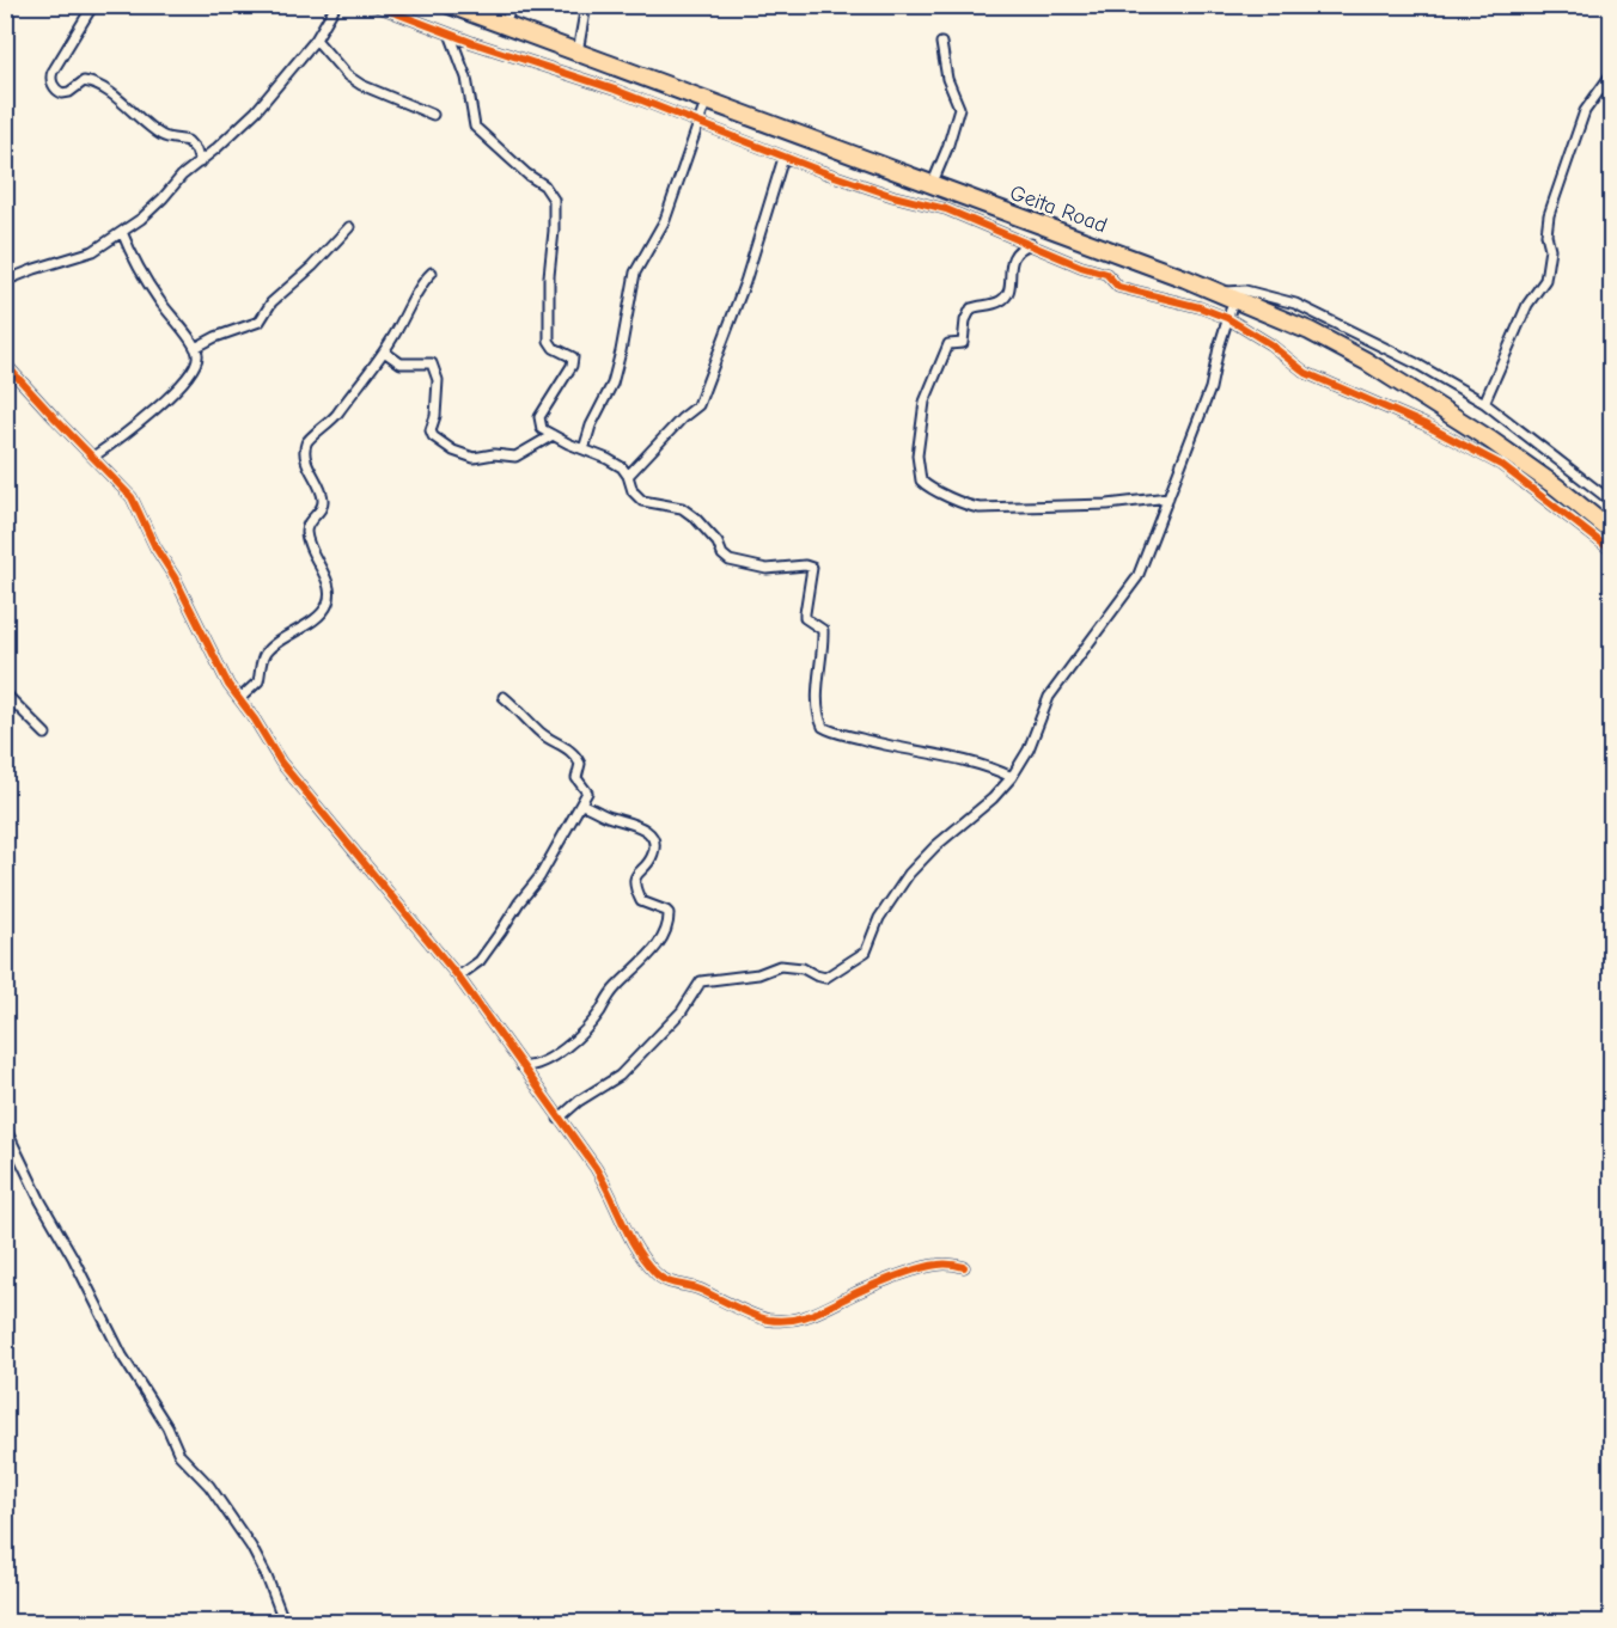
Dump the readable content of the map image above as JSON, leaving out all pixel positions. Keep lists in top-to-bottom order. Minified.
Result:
{"streets":{"highway":["Geita Road"]}}
